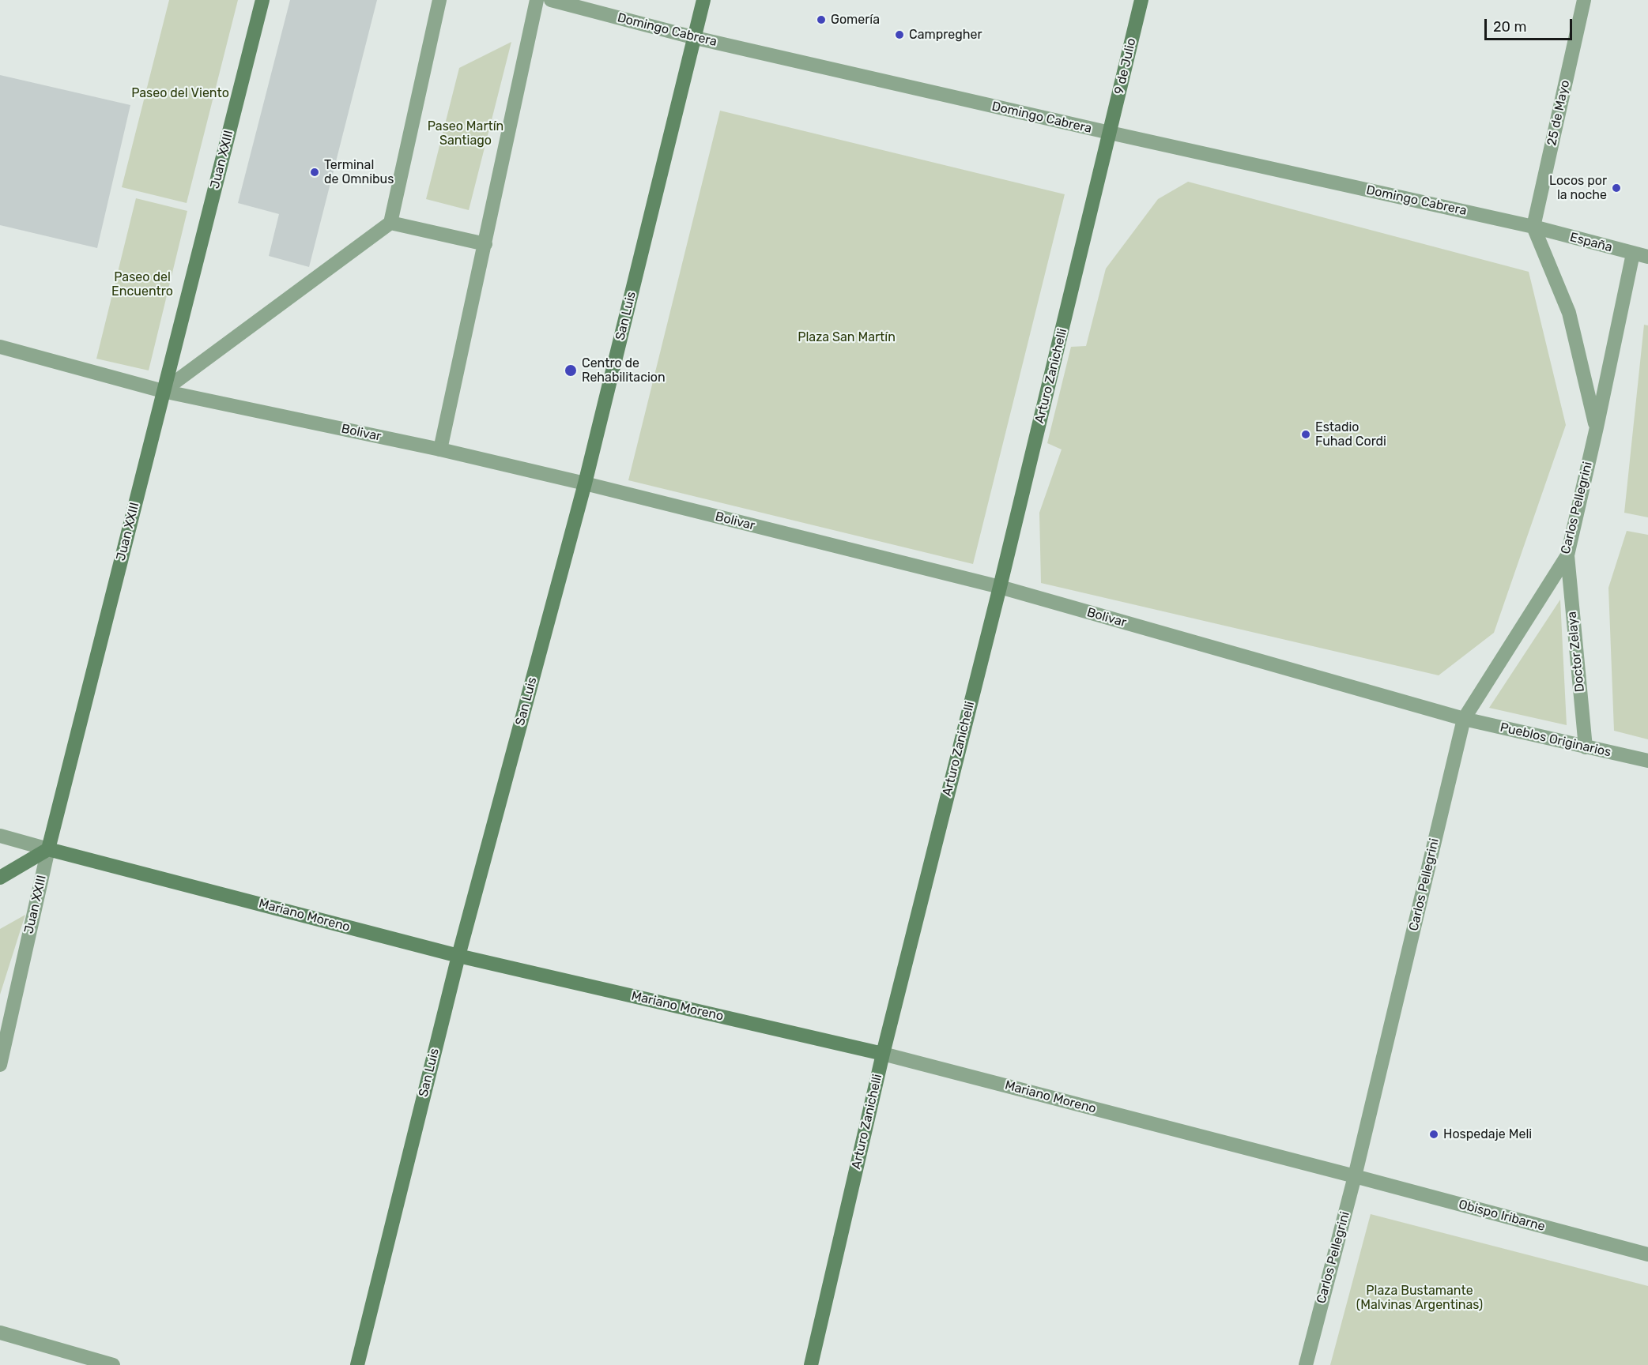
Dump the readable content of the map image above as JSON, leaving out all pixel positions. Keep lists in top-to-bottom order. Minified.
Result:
{"streets":{"main road":["9 de Julio","Juan XXIII","San Luis","Arturo Zanichelli","Mariano Moreno"],"street":["Domingo Cabrera","25 de Mayo","España","Bolivar","Carlos Pellegrini","Doctor Zelaya","Pueblos Originarios","Obispo Iribarne"]},"crossings":[["Domingo Cabrera","9 de Julio"],["Domingo Cabrera","25 de Mayo"],["Domingo Cabrera","España"],["Domingo Cabrera","San Luis"],["Domingo Cabrera","Arturo Zanichelli"],["Domingo Cabrera","Carlos Pellegrini"],["9 de Julio","Arturo Zanichelli"],["25 de Mayo","España"],["25 de Mayo","Carlos Pellegrini"],["Juan XXIII","Bolivar"],["Juan XXIII","Mariano Moreno"],["España","Carlos Pellegrini"],["San Luis","Bolivar"],["San Luis","Mariano Moreno"],["Arturo Zanichelli","Bolivar"],["Arturo Zanichelli","Mariano Moreno"],["Bolivar","Carlos Pellegrini"],["Bolivar","Pueblos Originarios"],["Carlos Pellegrini","Doctor Zelaya"],["Carlos Pellegrini","Pueblos Originarios"],["Carlos Pellegrini","Mariano Moreno"],["Carlos Pellegrini","Obispo Iribarne"],["Doctor Zelaya","Pueblos Originarios"],["Mariano Moreno","Obispo Iribarne"]],"parks":["Paseo del Viento","Paseo Martín Santiago","Paseo del Encuentro","Plaza San Martín","Plaza Bustamante (Malvinas Argentinas)"],"places":["Gomería","Campregher","Terminal de Omnibus","Locos por la noche","Centro de Rehabilitacion","Estadio Fuhad Cordi","Hospedaje Meli"],"scale_bar":"20 m"}
